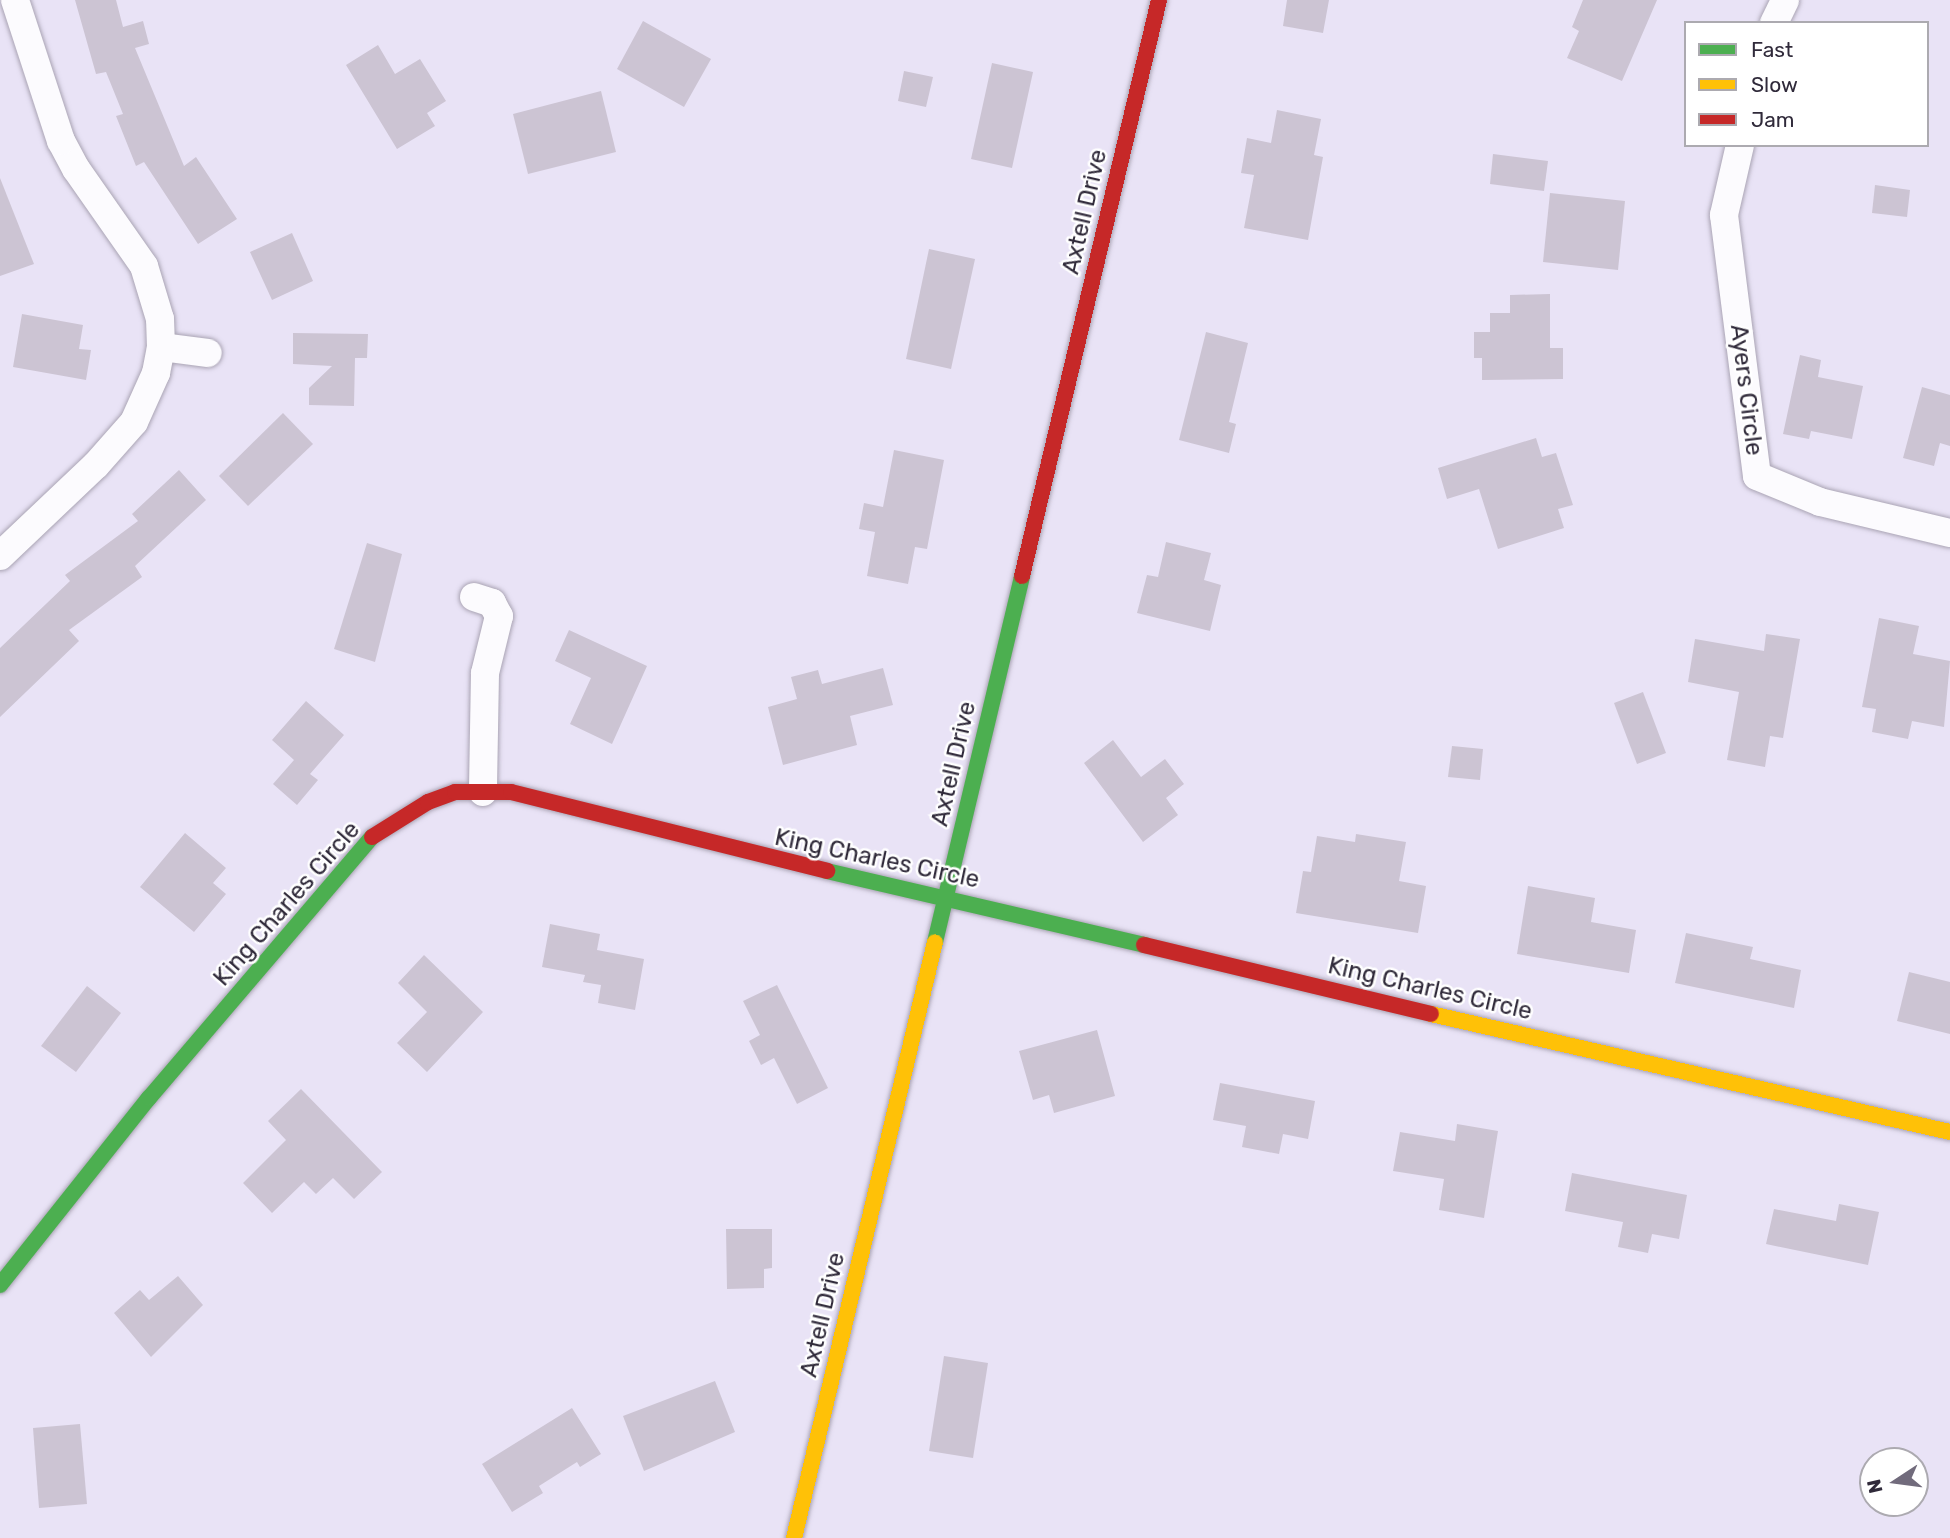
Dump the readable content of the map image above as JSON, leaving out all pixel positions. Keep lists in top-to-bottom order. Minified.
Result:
{"streets":{"street":["Axtell Drive","Ayers Circle","King Charles Circle"]},"crossings":[["Axtell Drive","King Charles Circle"]],"legend":["Fast","Slow","Jam"],"north":"left"}
